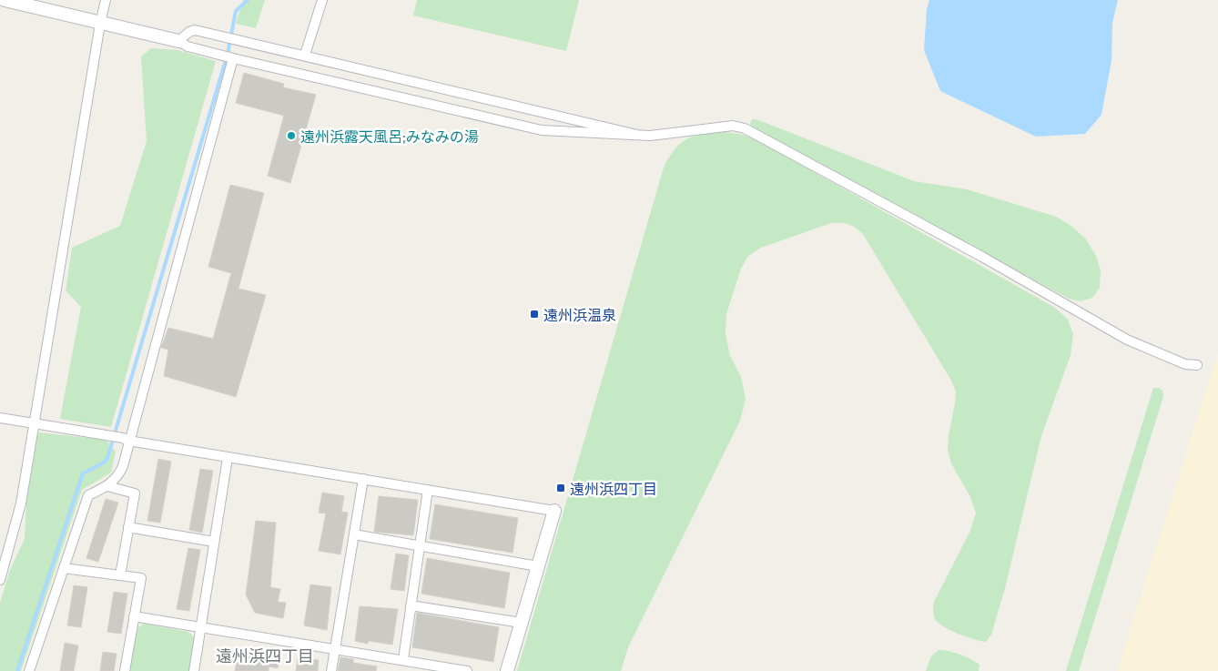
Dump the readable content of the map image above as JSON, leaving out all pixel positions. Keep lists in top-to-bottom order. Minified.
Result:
{"districts":["遠州浜四丁目"],"places":{"other":["遠州浜露天風呂;みなみの湯"],"transit":["遠州浜温泉","遠州浜四丁目"]}}
